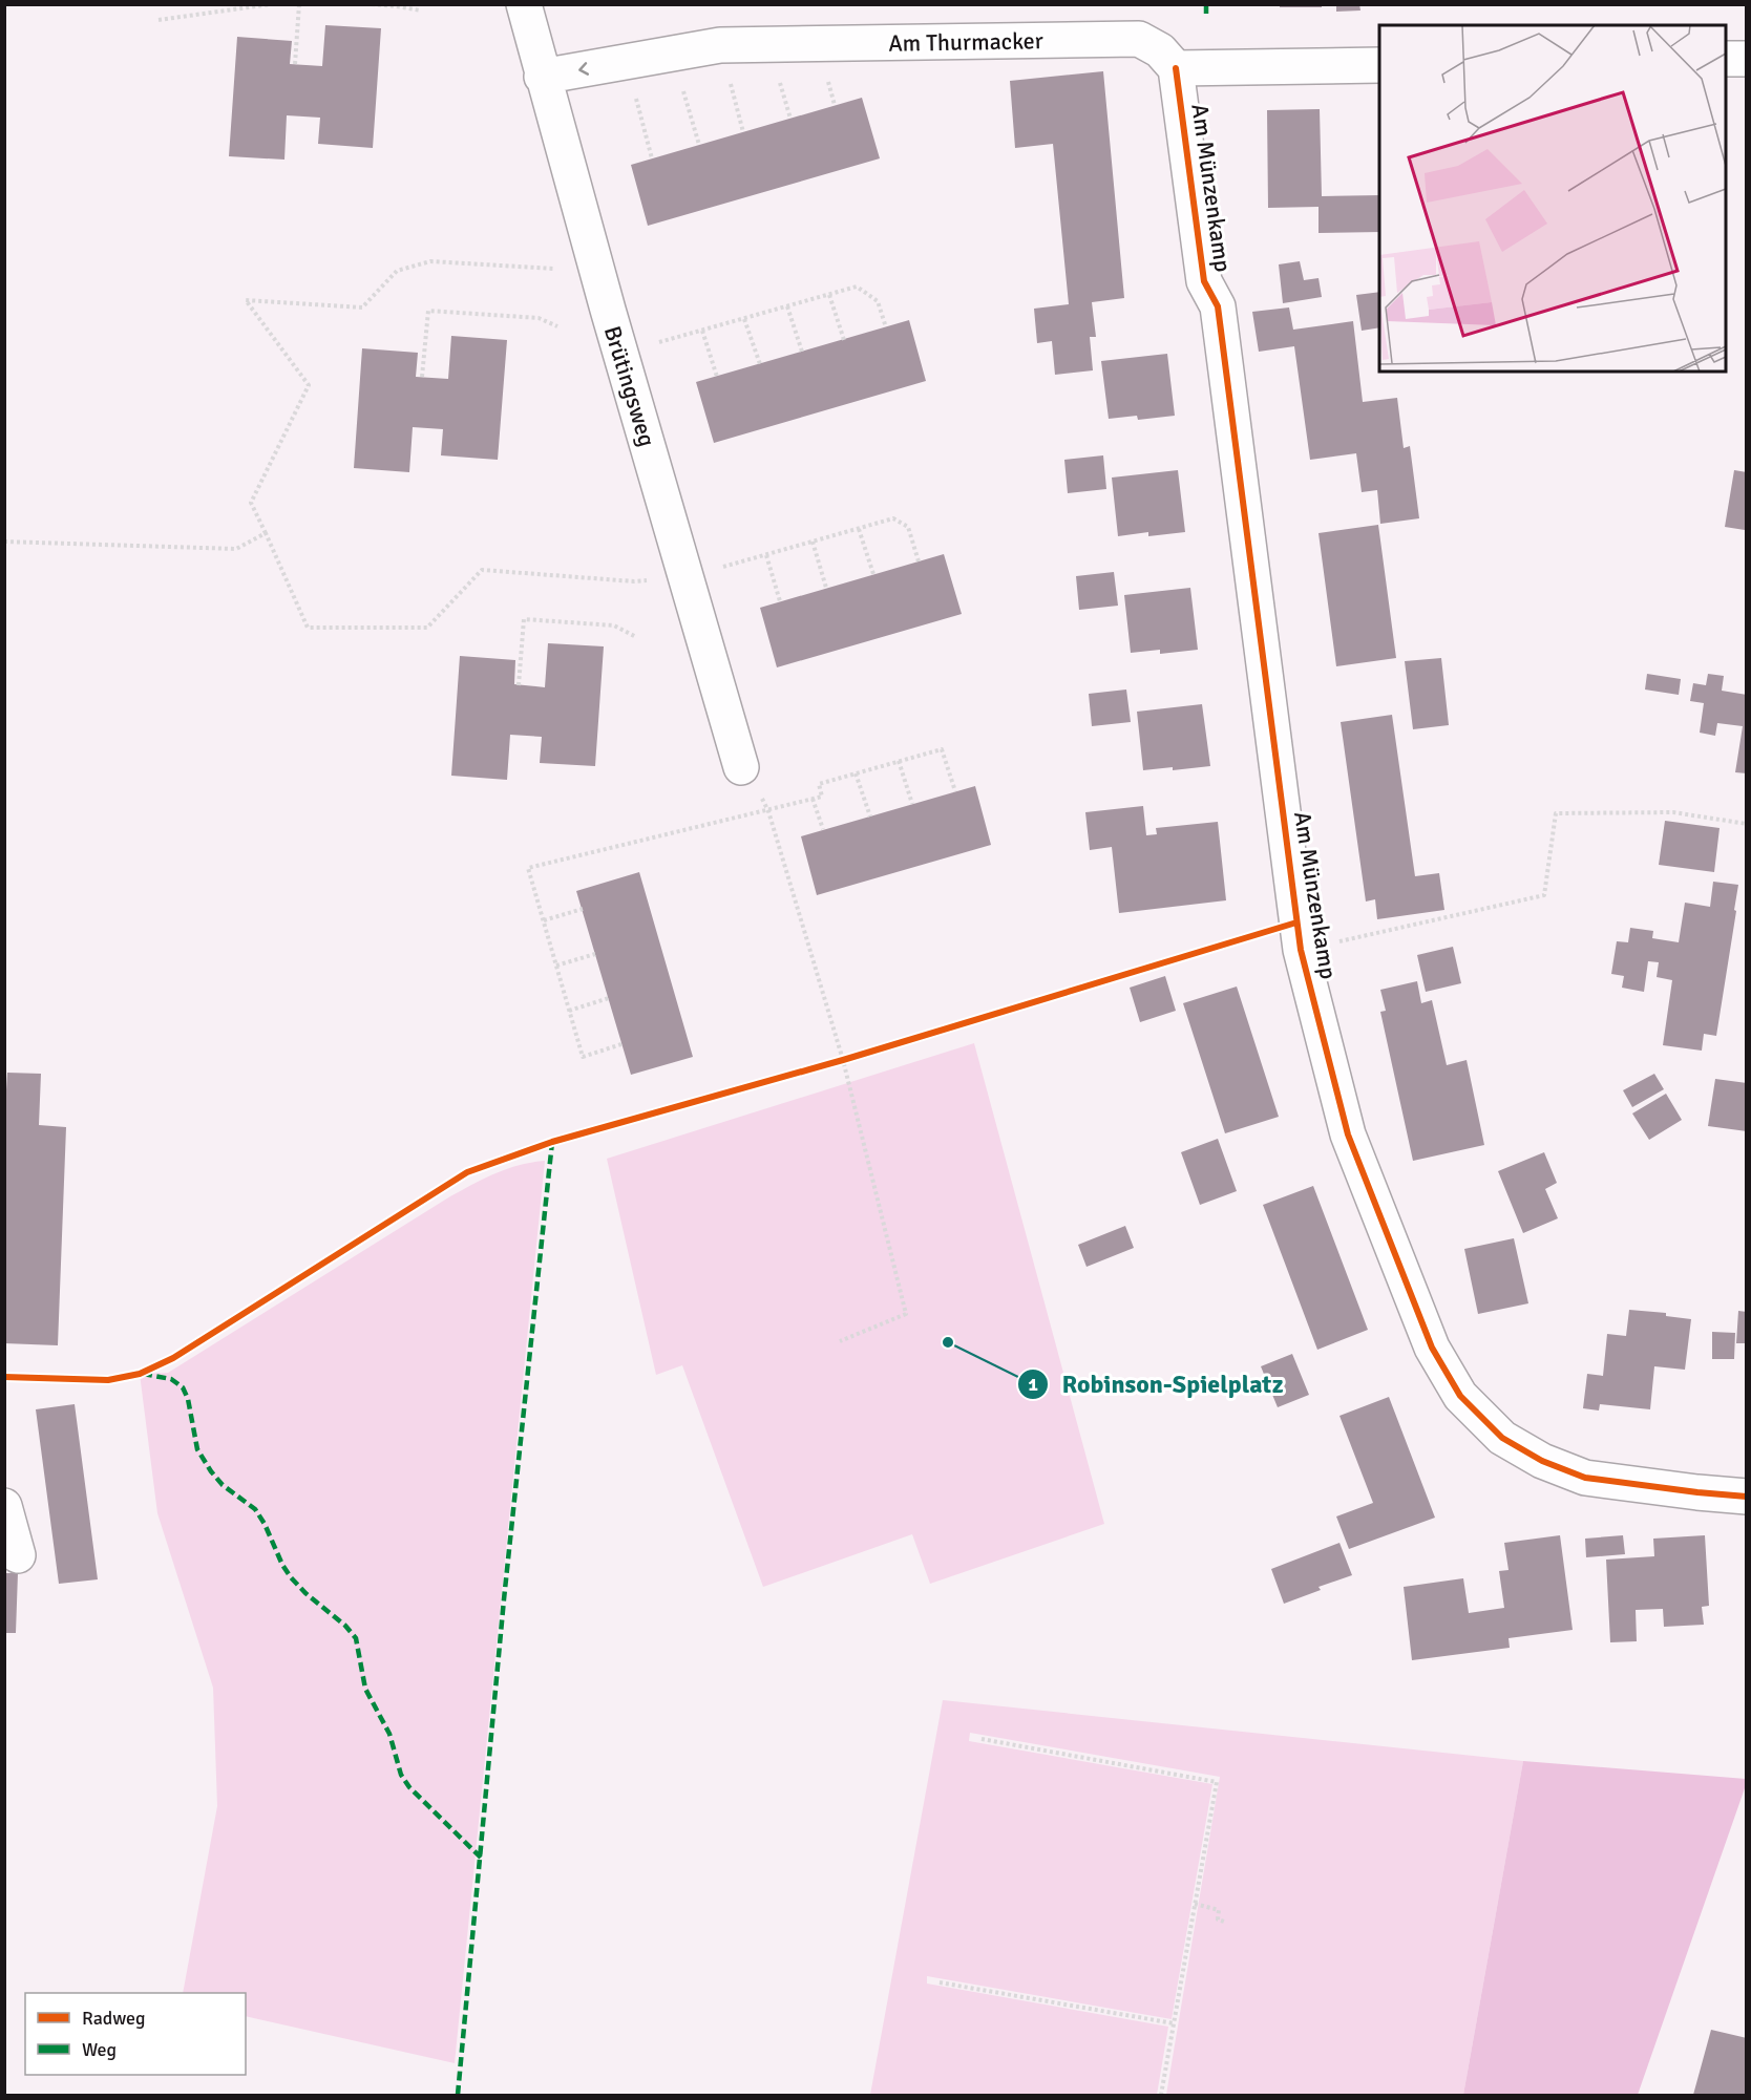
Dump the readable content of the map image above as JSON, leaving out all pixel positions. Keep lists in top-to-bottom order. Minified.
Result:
{"streets":{"street":["Am Thurmacker","Am Münzenkamp","Brütingsweg"]},"crossings":[["Am Thurmacker","Am Münzenkamp"],["Am Thurmacker","Brütingsweg"]],"places":["Robinson-Spielplatz"],"legend":["Radweg","Weg"]}
